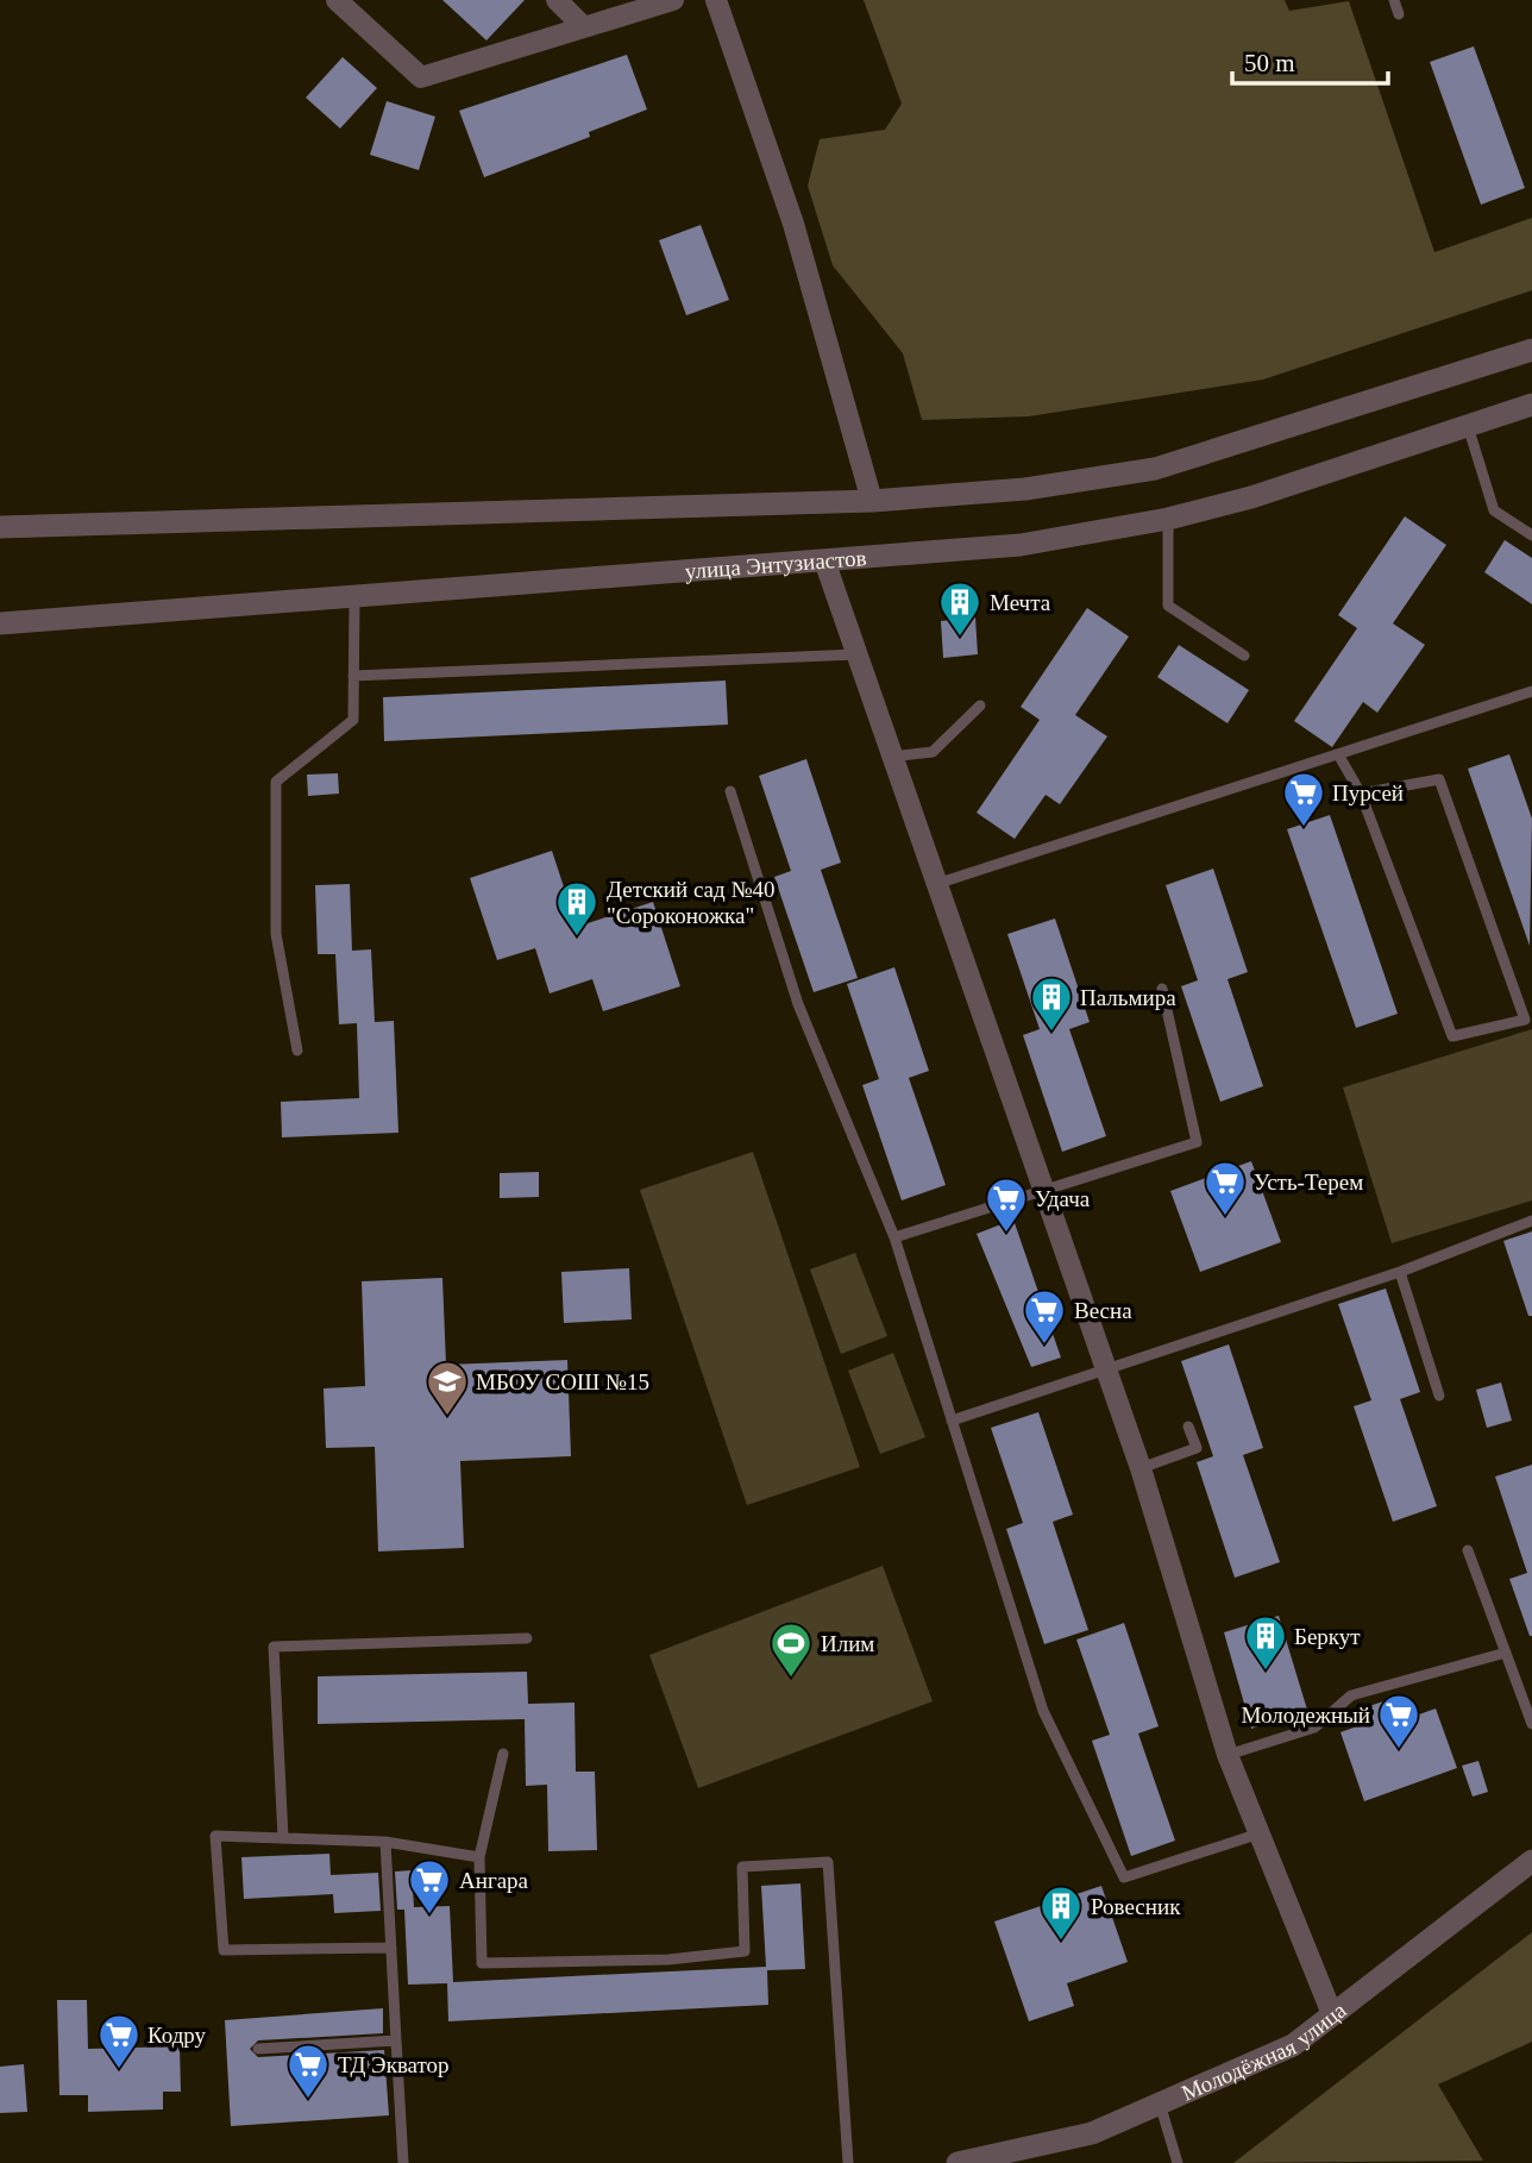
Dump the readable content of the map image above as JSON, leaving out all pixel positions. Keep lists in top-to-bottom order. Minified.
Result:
{"streets":{"street":["улица Энтузиастов","Молодёжная улица"]},"places":{"building":["Мечта","Детский сад №40 \"Сороконожка\"","Пальмира","Беркут","Ровесник"],"supermarket":["Пурсей","Усть-Терем","Удача","Весна","Молодежный","Ангара","Кодру","ТД Экватор"],"school or university":["МБОУ СОШ №15"],"sports":["Илим"]},"scale_bar":"50 m"}
